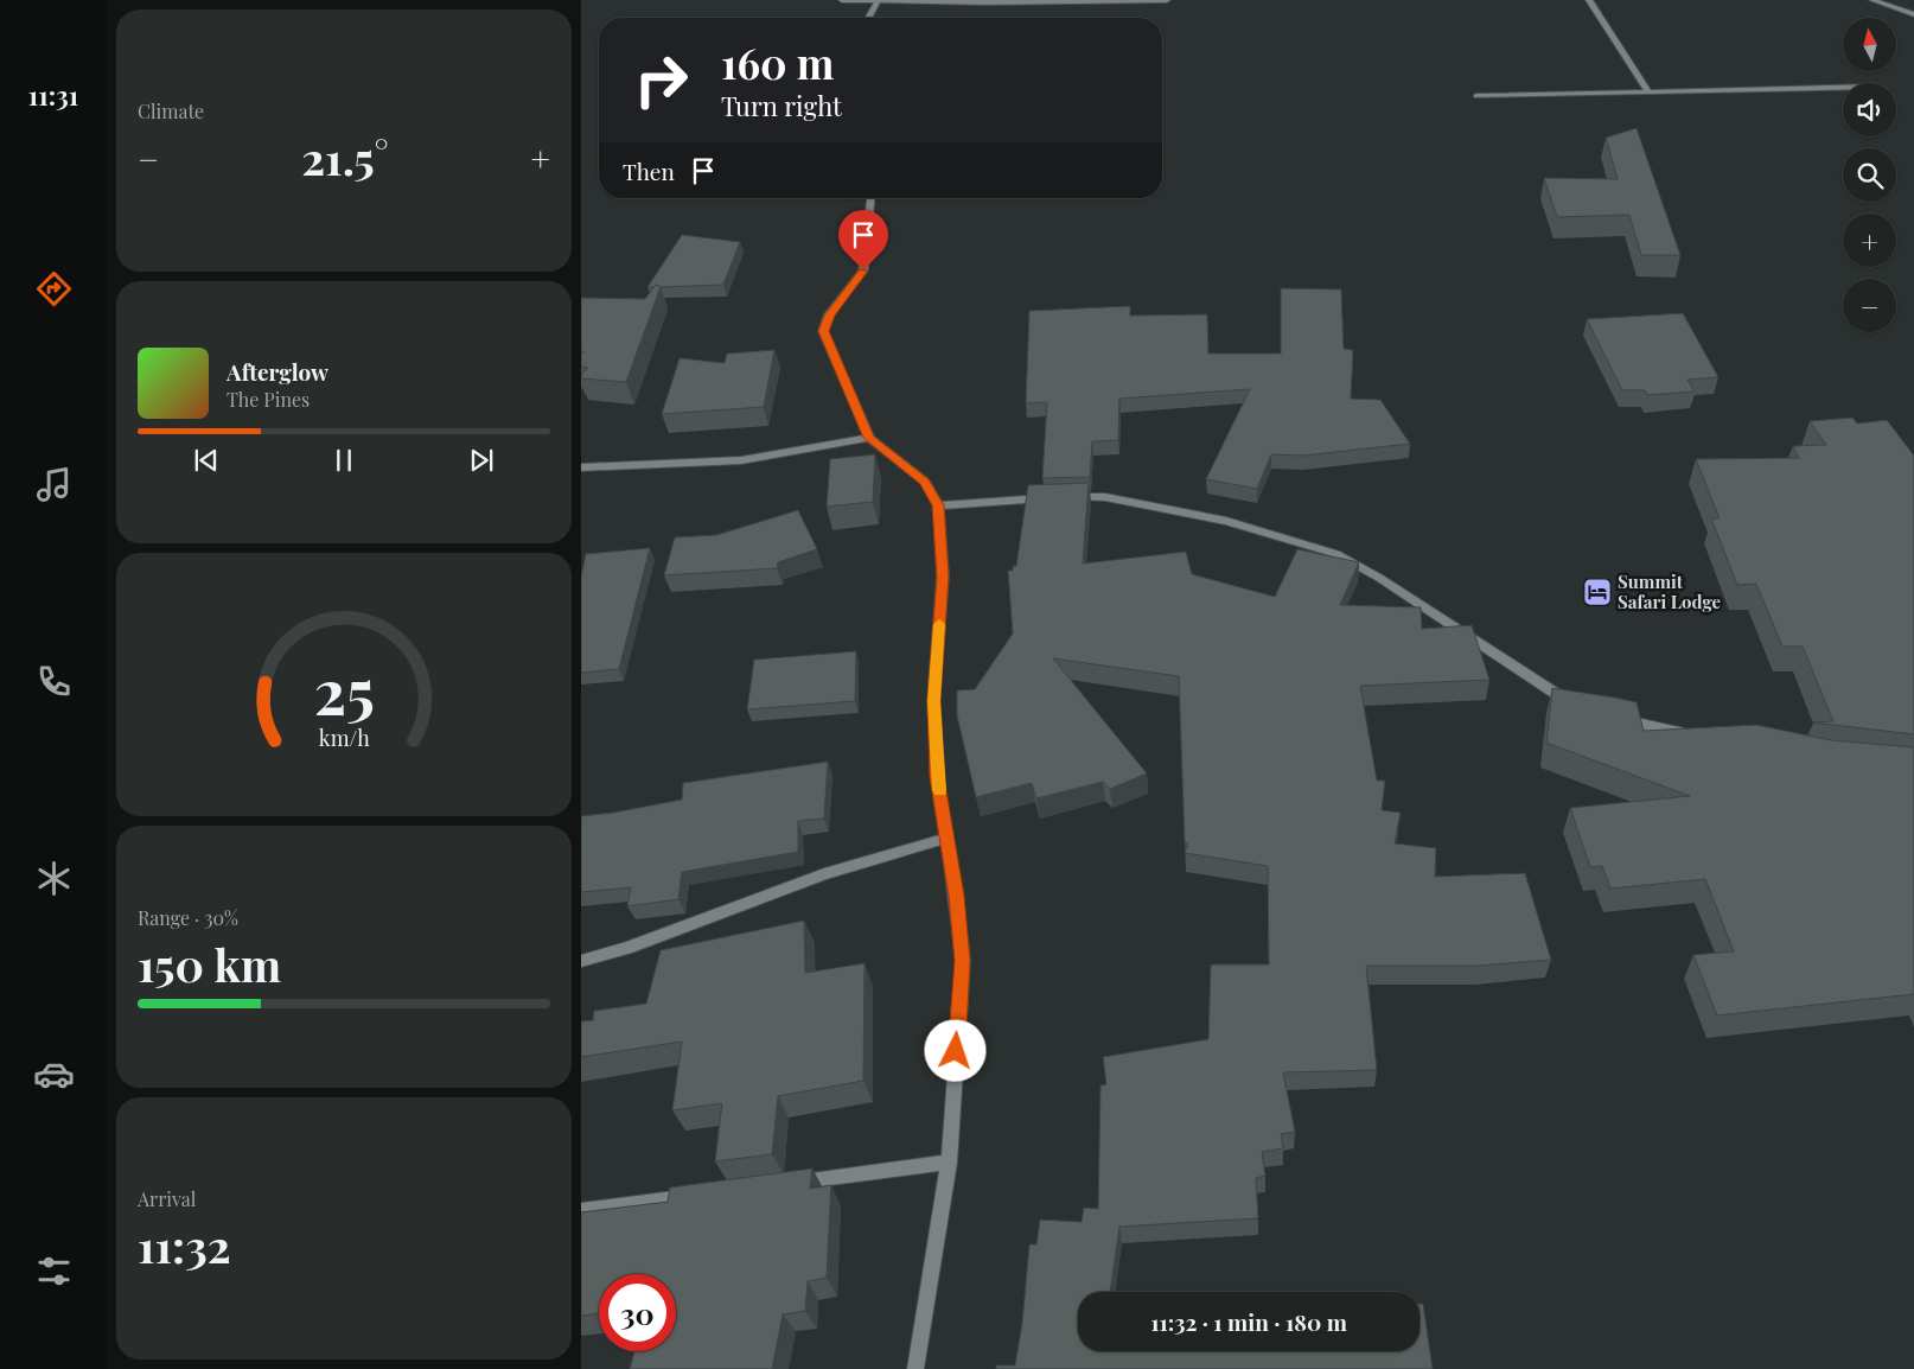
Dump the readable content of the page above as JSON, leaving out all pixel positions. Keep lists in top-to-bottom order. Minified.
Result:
{"places":{"hotel":["Summit Safari Lodge"]},"north":"top","page":{"tabs":"11:31","tile":["Climate",["Range · 30%","150 km"],["Arrival","11:32"]],"map_buttons":["+","−"],"turn":["160 m","Turn right"],"heat":["−","21.5°","+"],"then":"Then","song":["Afterglow","The Pines"],"limit":"30","trip":"11:32 · 1 min · 180 m","gauge":["25","km/h"]}}
